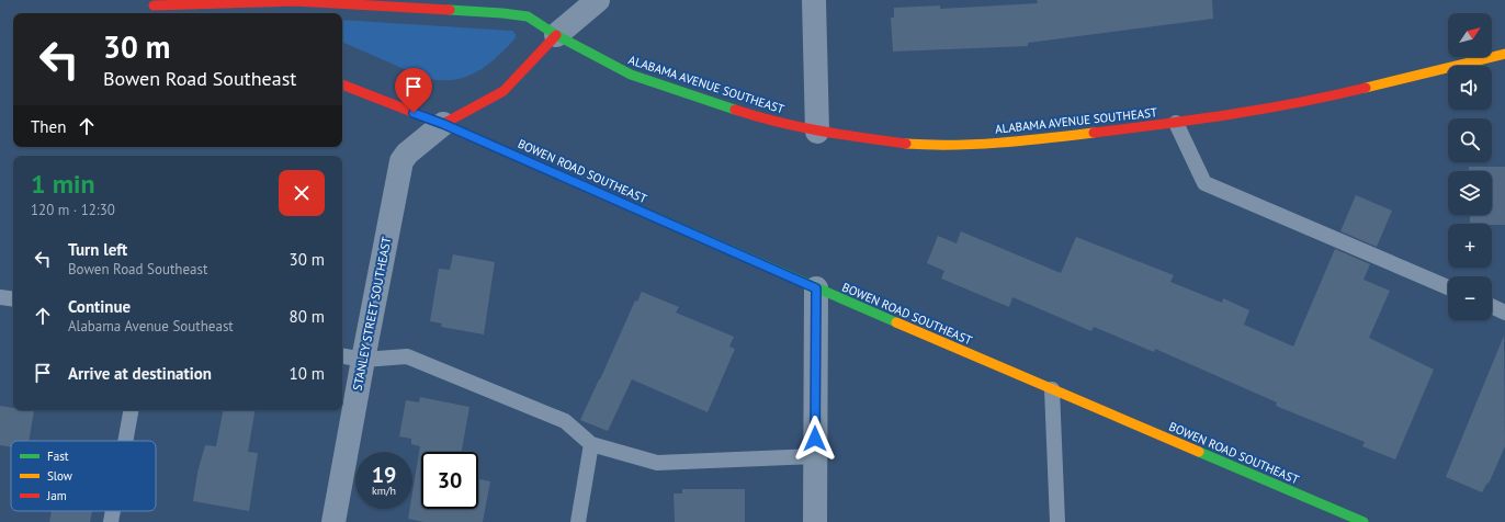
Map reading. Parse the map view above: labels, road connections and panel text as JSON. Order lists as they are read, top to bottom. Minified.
{"streets":{"street":["ALABAMA AVENUE SOUTHEAST","BOWEN ROAD SOUTHEAST","STANLEY STREET SOUTHEAST"]},"crossings":[["BOWEN ROAD SOUTHEAST","STANLEY STREET SOUTHEAST"]],"legend":["Fast","Slow","Jam"],"north":"top right","page":{"map_buttons":["+","−"],"turn":["30 m","Bowen Road Southeast"],"then":"Then","heading":["1 min","120 m · 12:30"],"list":[{"name":"Turn left","note":"Bowen Road Southeast","value":"30 m"},{"name":"Continue","note":"Alabama Avenue Southeast","value":"80 m"},{"name":"Arrive at destination","value":"10 m"}],"speed":"19 km/h","limit":"30"}}
